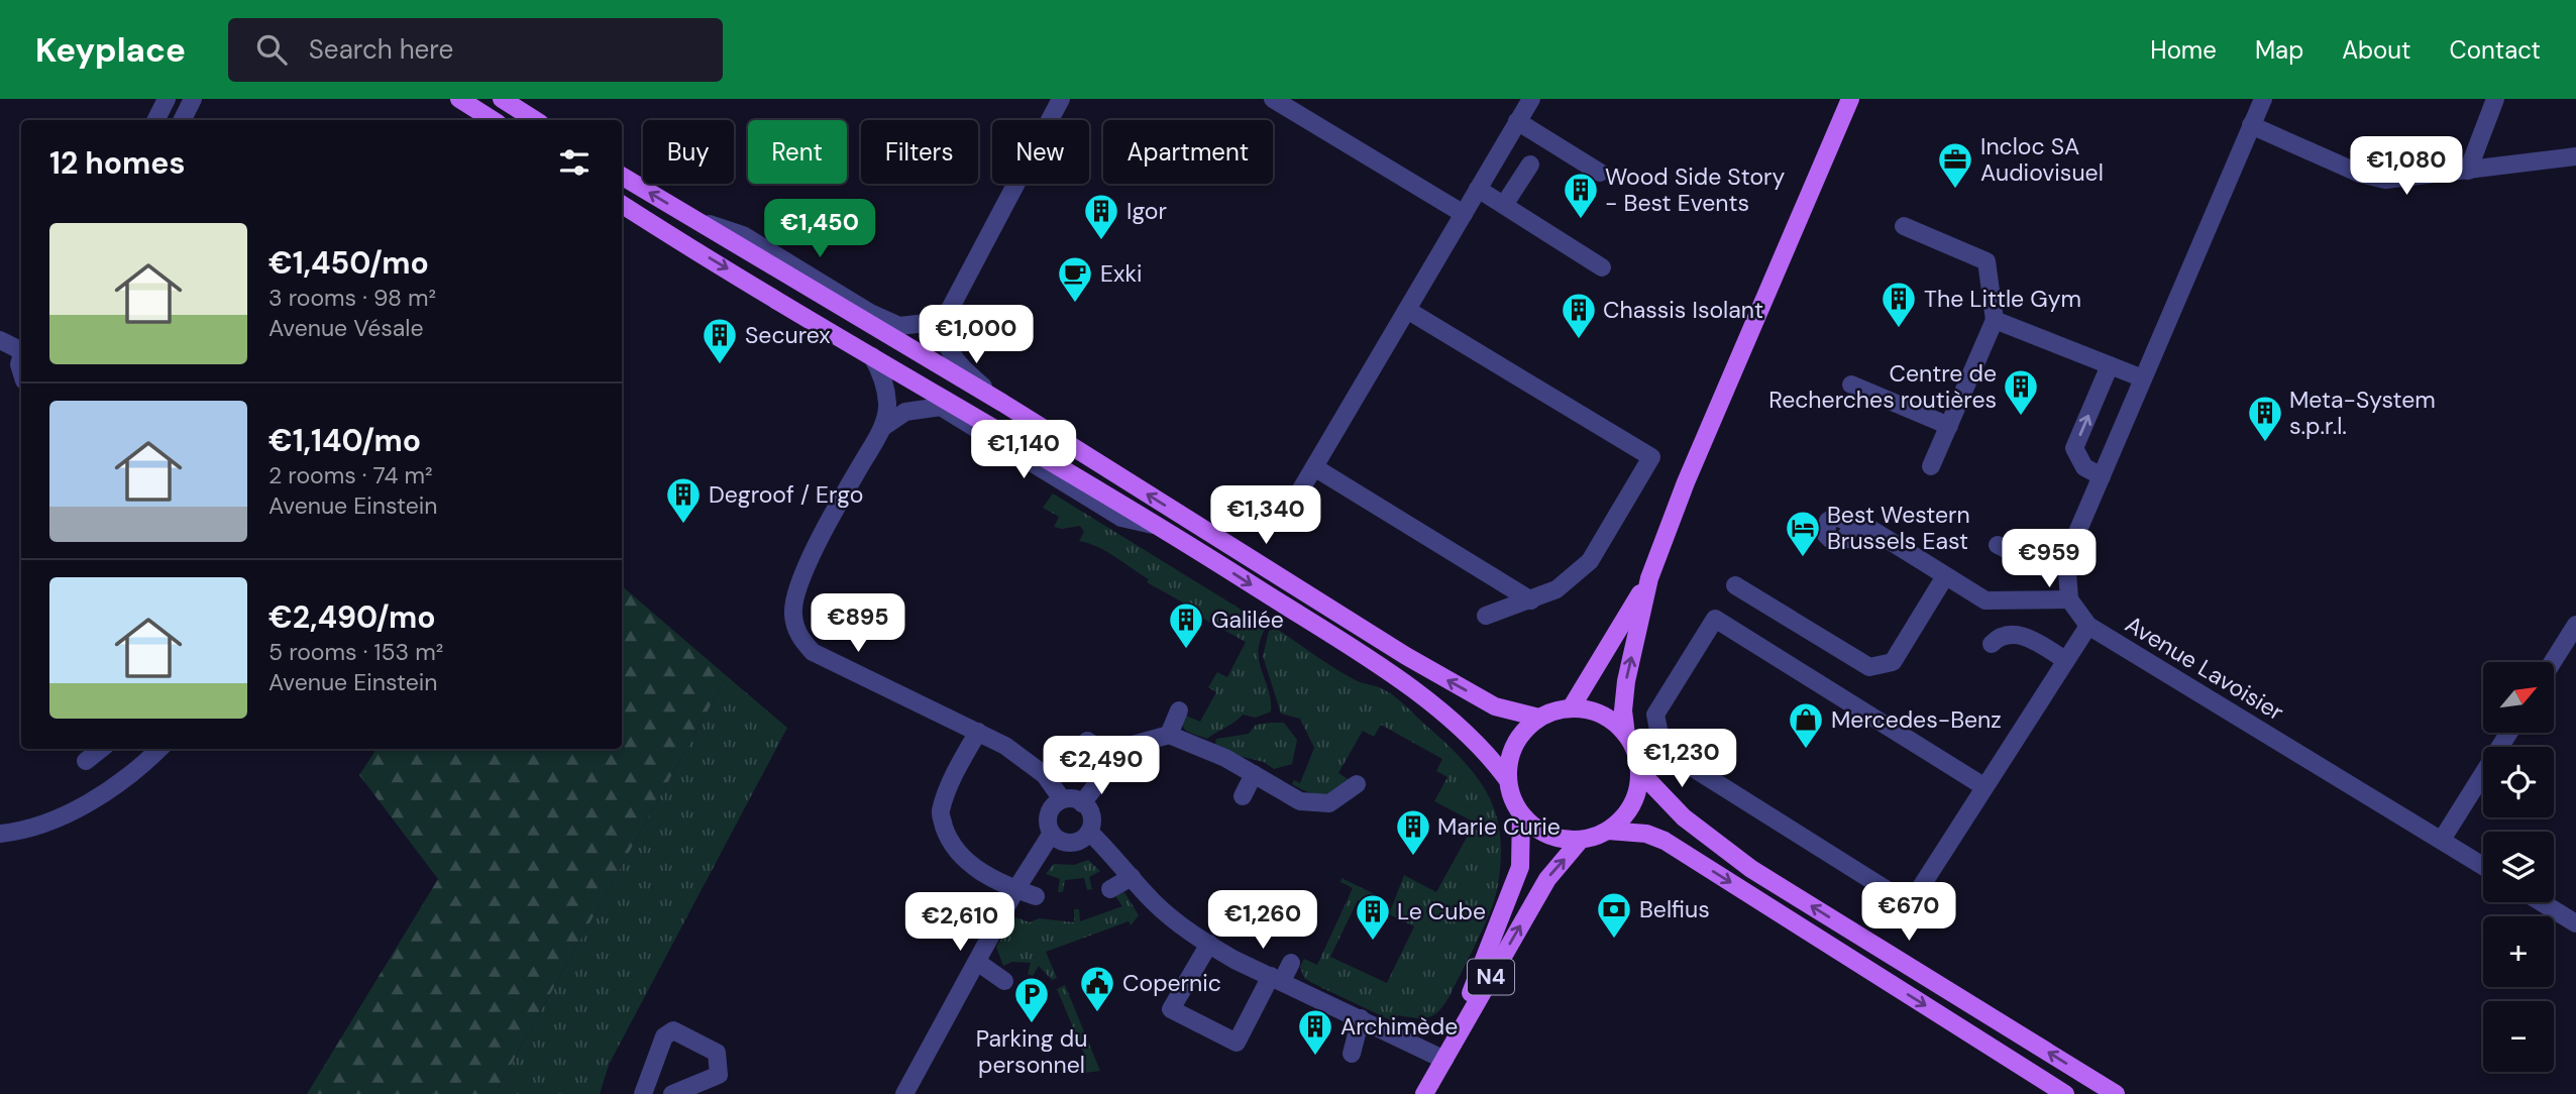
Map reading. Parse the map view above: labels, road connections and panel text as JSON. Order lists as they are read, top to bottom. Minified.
{"streets":{"main road":["N4"],"street":["Avenue Lavoisier"]},"places":{"office":["Incloc SA Audiovisuel"],"building":["Wood Side Story - Best Events","Igor","The Little Gym","Chassis Isolant","Securex","Centre de Recherches routières","Meta-System s.p.r.l.","Degroof / Ergo","Galilée","Marie Curie","Le Cube","Archimède"],"cafe":["Exki"],"hotel":["Best Western Brussels East"],"shop":["Mercedes-Benz"],"bank":["Belfius"],"public building":["Copernic"],"parking":["Parking du personnel"]},"north":"top right","page":{"header":"Keyplace","search":"Search here","nav":["Home","Map","About","Contact"],"chip":["Buy","Rent","Filters","New","Apartment"],"heading":"12 homes","price":["€1,080","€1,450","€1,000","€1,140","€1,340","€959","€895","€1,230","€2,490","€670","€1,260","€2,610"],"list":[{"name":"€1,450/mo","note":"3 rooms · 98 m² · Avenue Vésale"},{"name":"€1,140/mo","note":"2 rooms · 74 m² · Avenue Einstein"},{"name":"€2,490/mo","note":"5 rooms · 153 m² · Avenue Einstein"}],"map_buttons":["+","−"]}}
